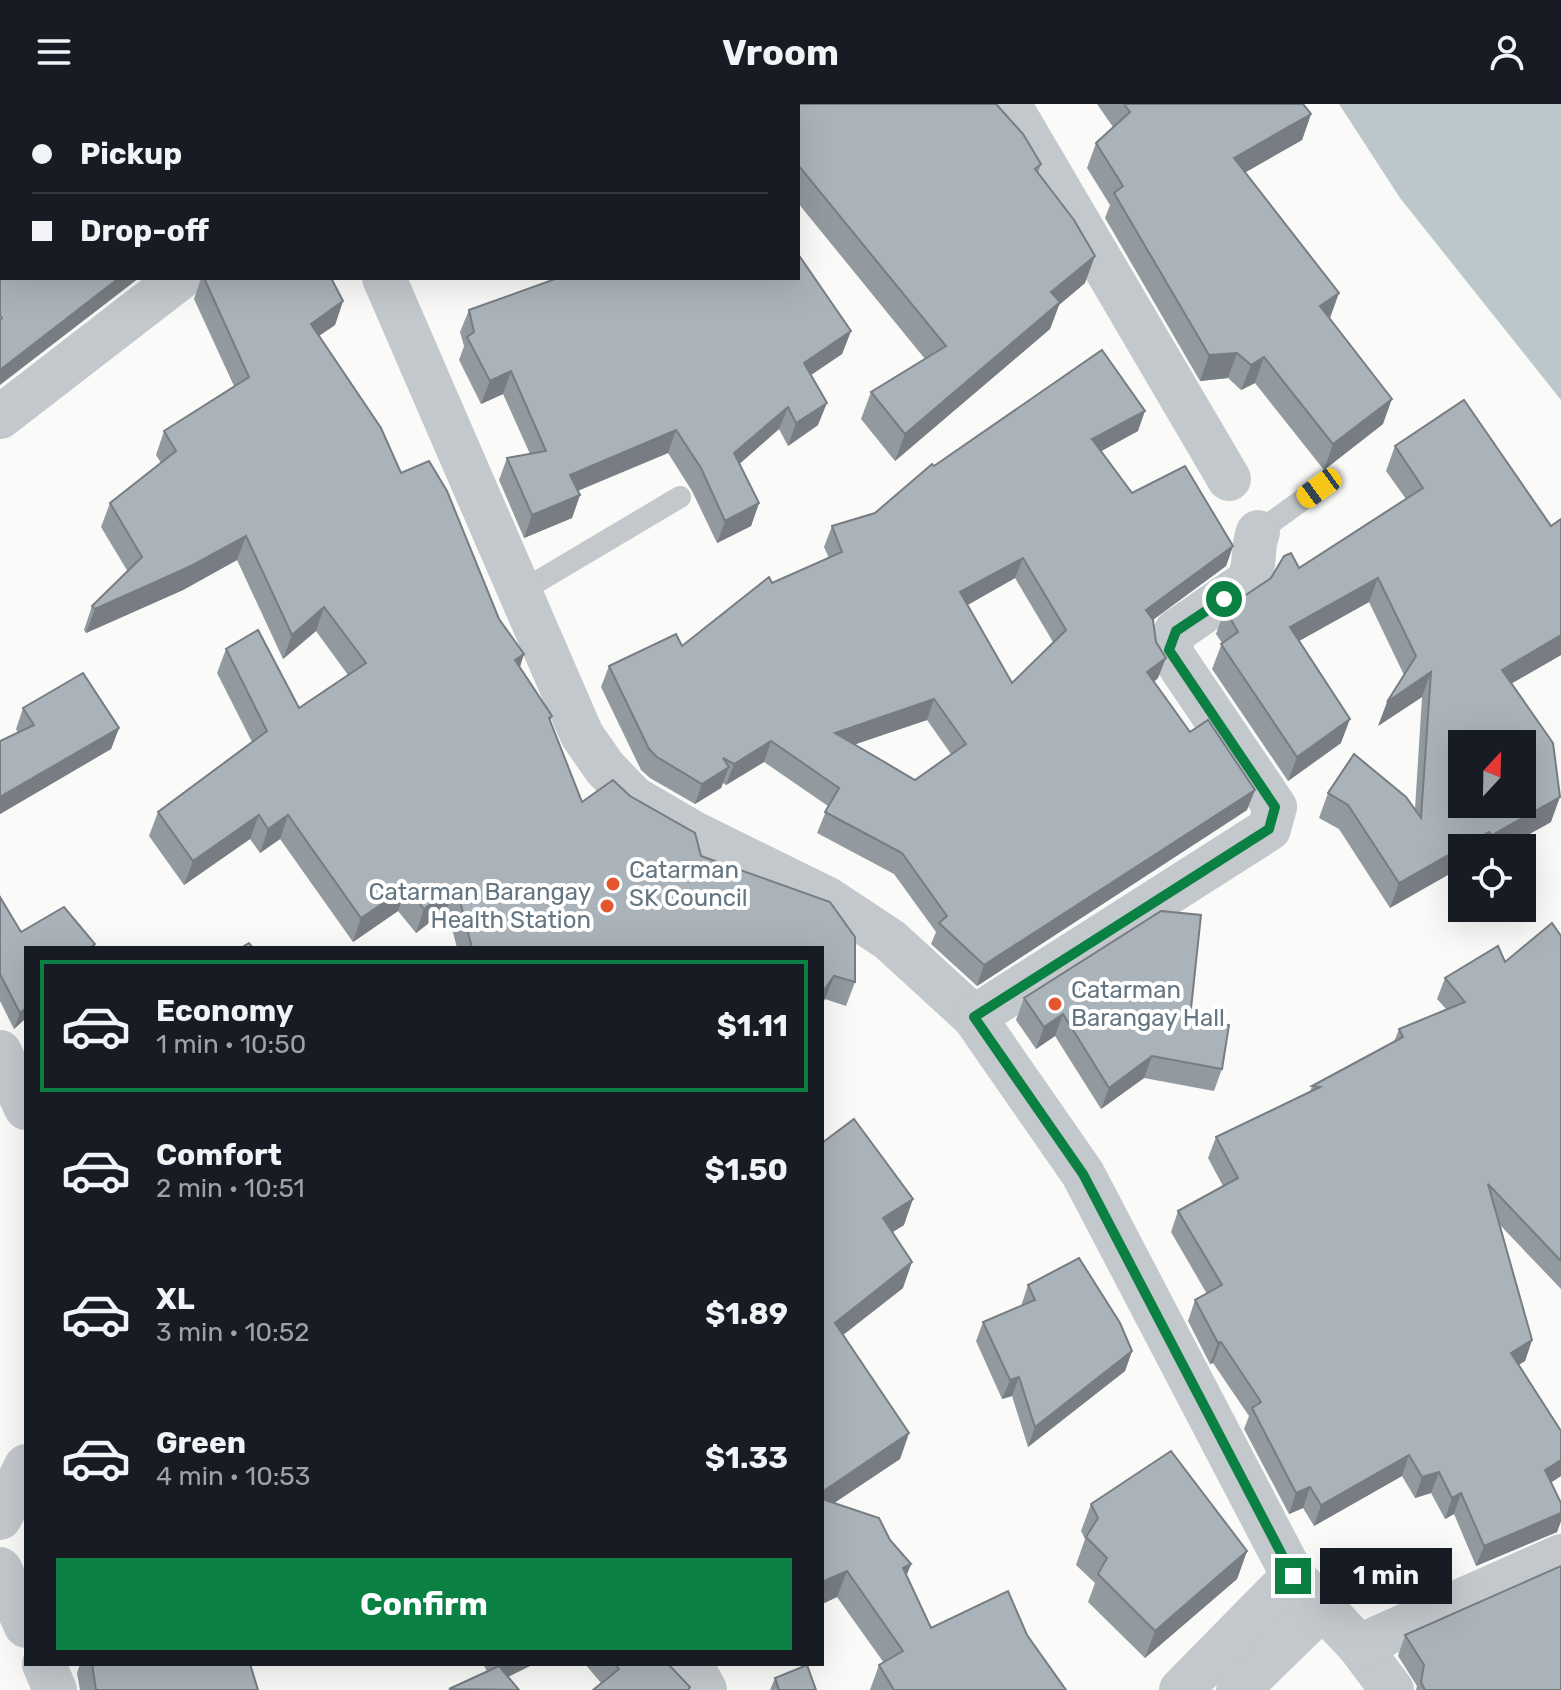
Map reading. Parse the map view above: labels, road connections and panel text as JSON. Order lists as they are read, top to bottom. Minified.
{"places":["Catarman SK Council","Catarman Barangay Health Station","Catarman Barangay Hall"],"north":"top","page":{"header":"Vroom","banner":["Pickup","Drop-off"],"list":[{"name":"Economy","note":"1 min · 10:50","value":"$1.11"},{"name":"Comfort","note":"2 min · 10:51","value":"$1.50"},{"name":"XL","note":"3 min · 10:52","value":"$1.89"},{"name":"Green","note":"4 min · 10:53","value":"$1.33"}],"buttons":"Confirm","bubble":"1 min"}}
